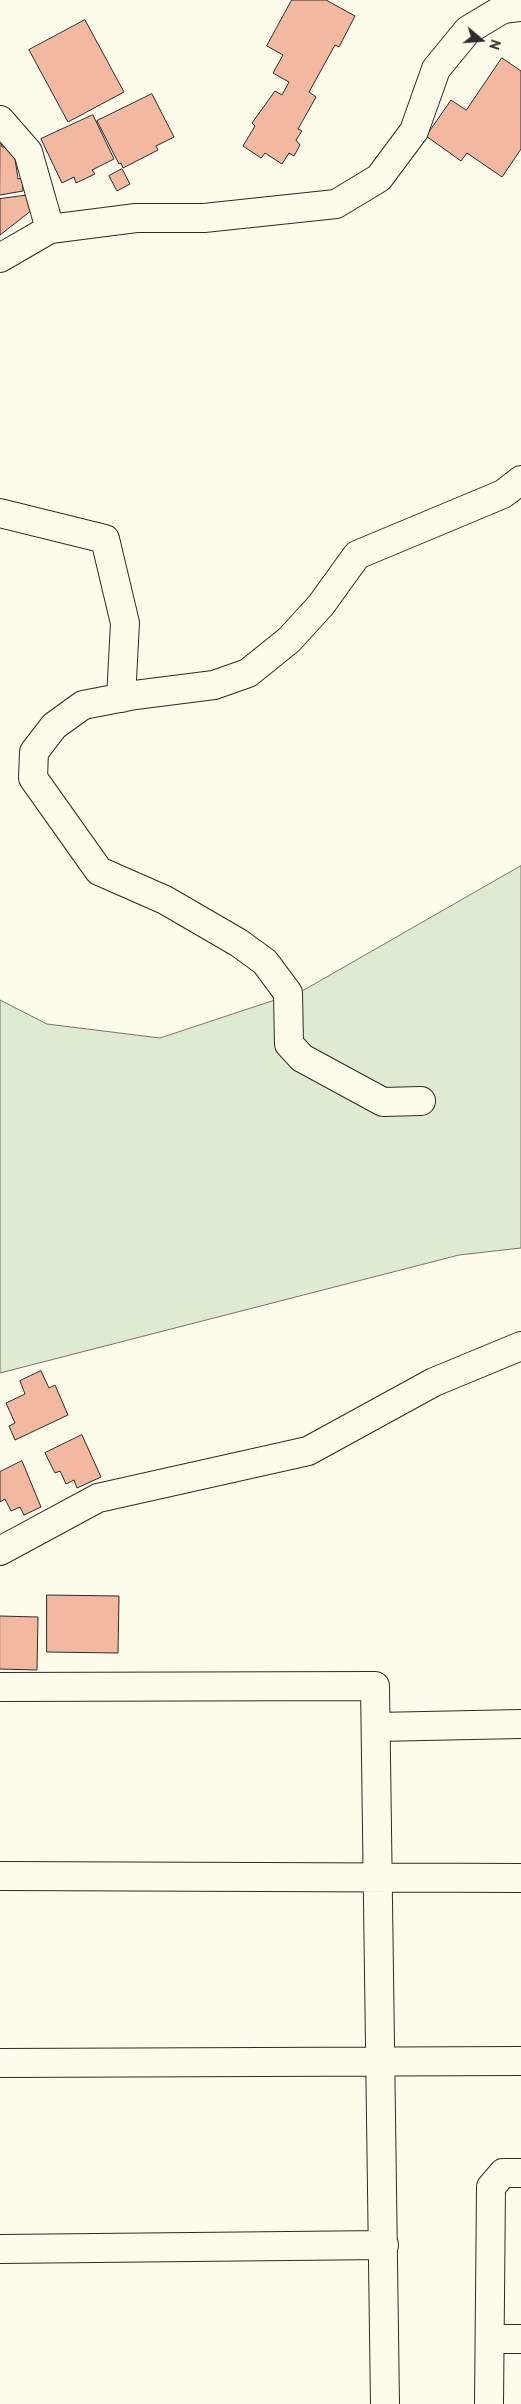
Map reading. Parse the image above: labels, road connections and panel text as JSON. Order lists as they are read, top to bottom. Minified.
{"north":"right"}
